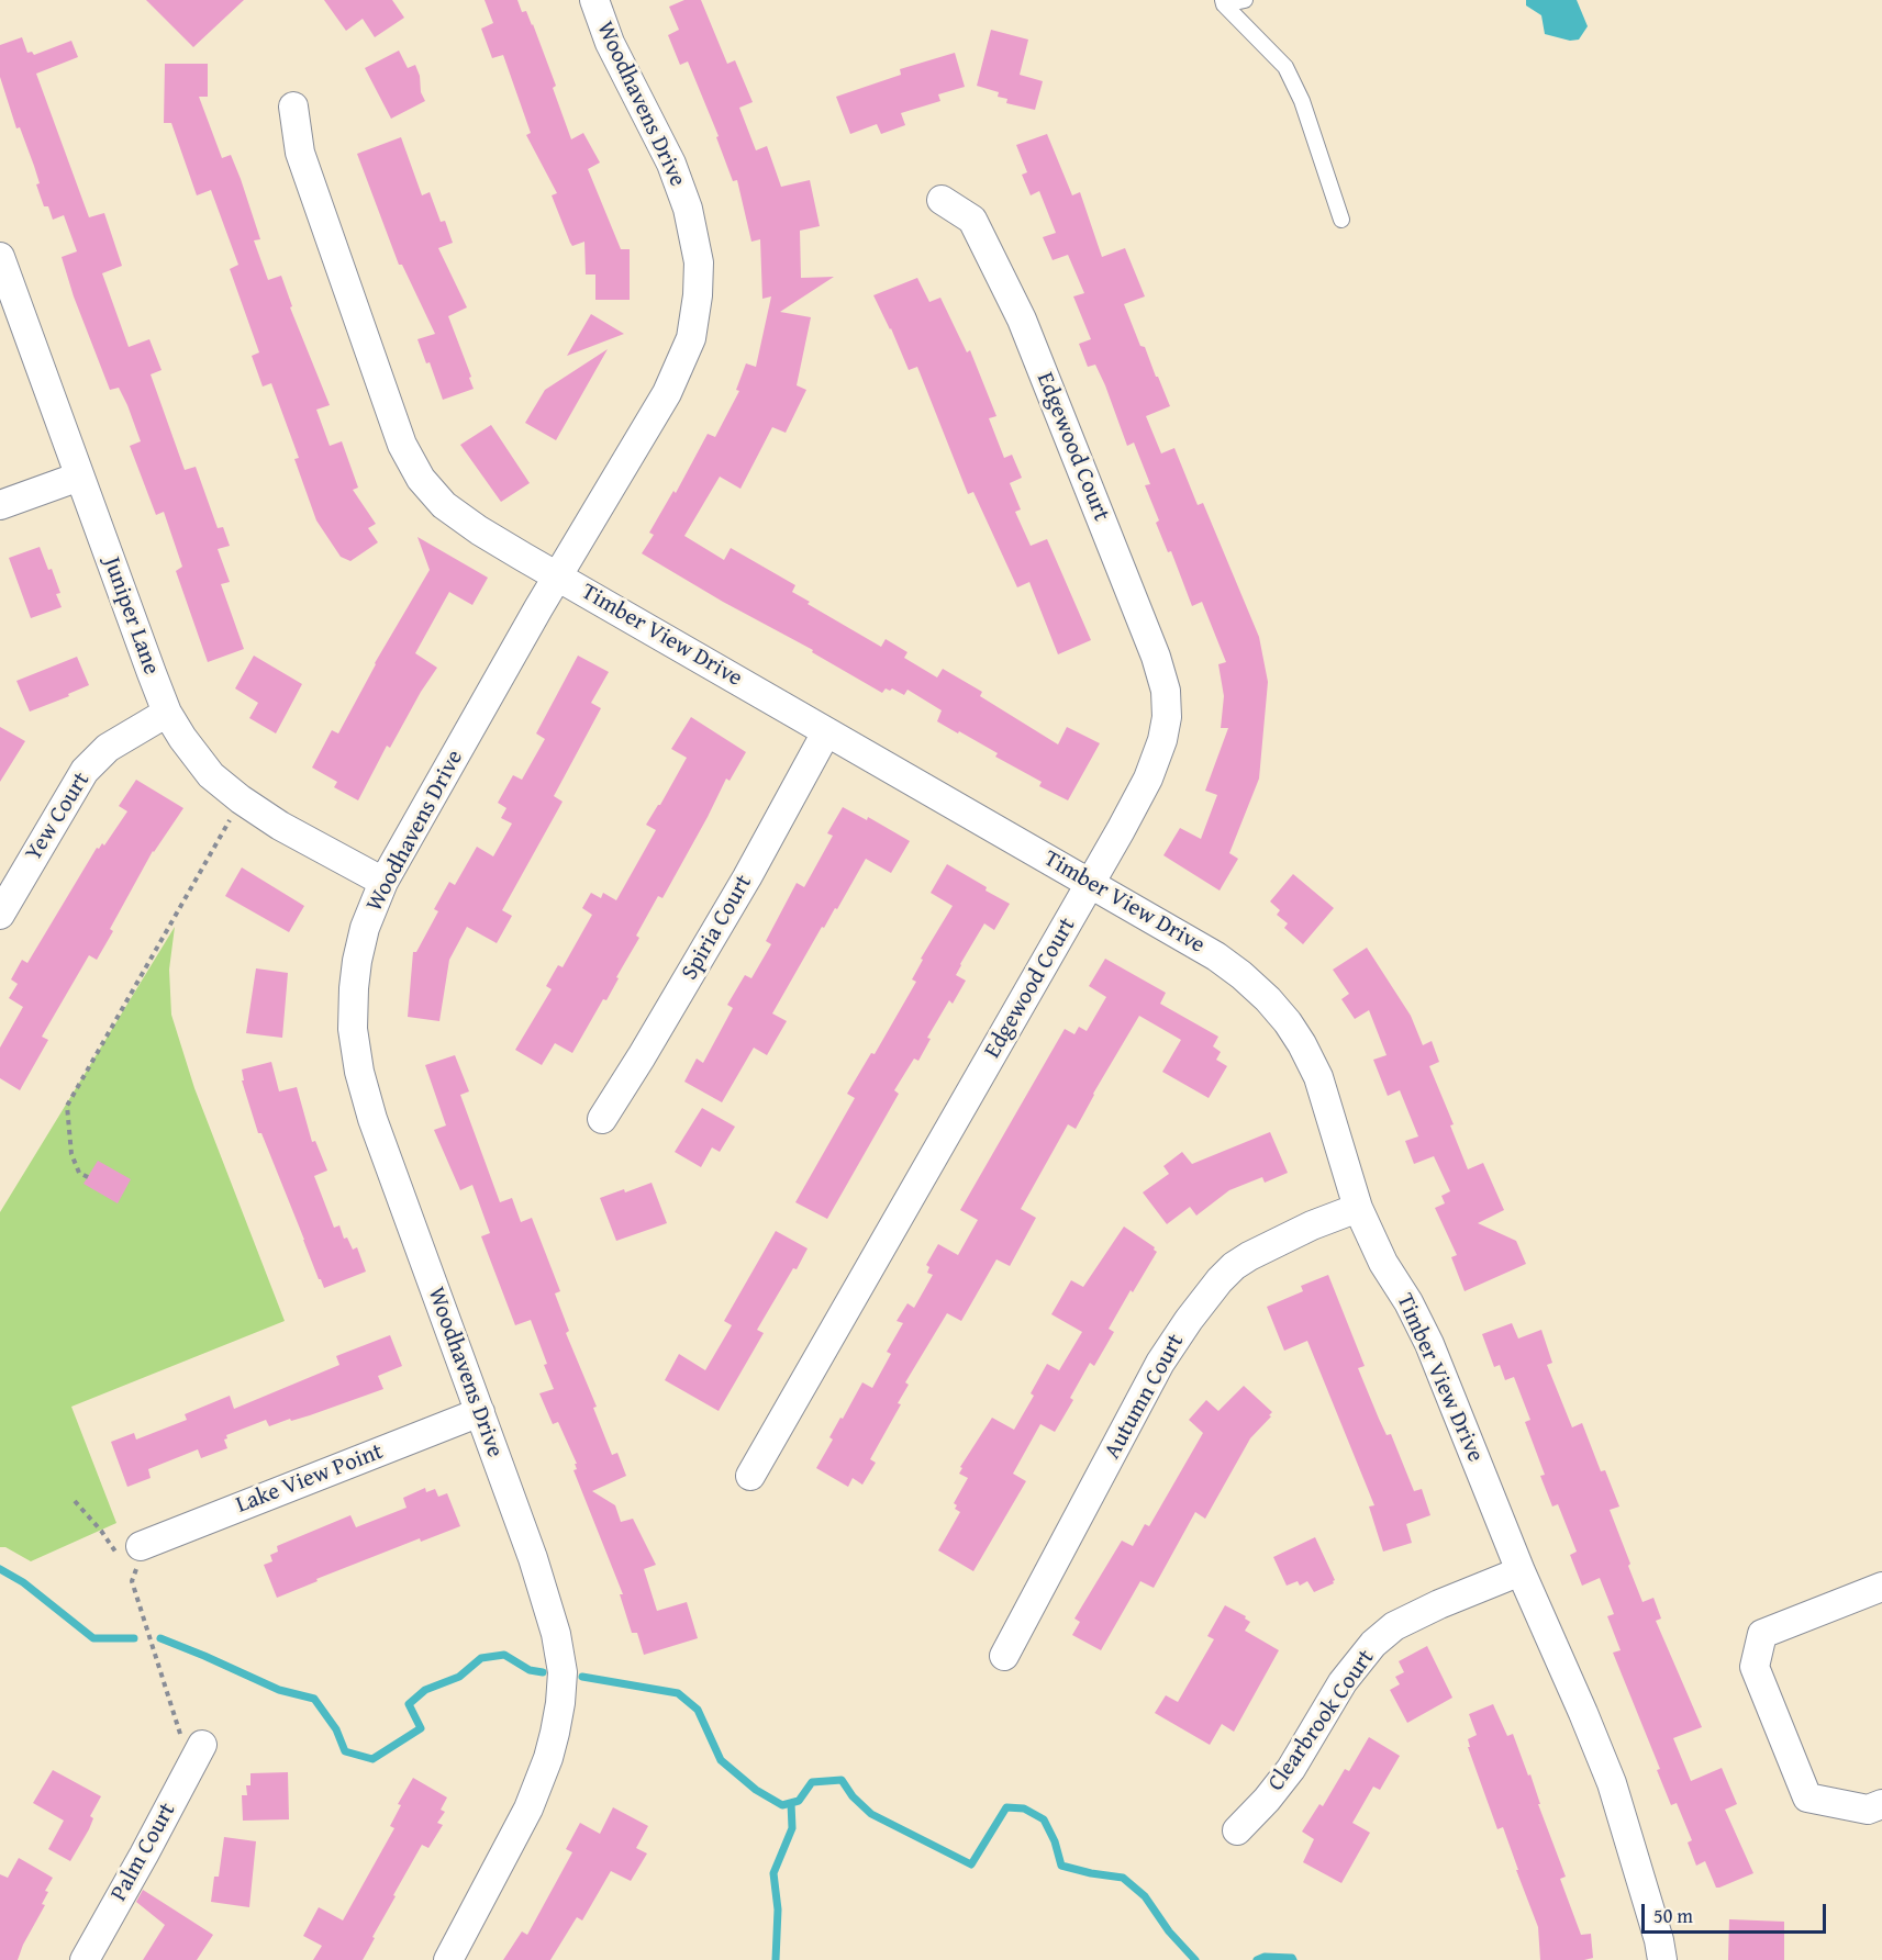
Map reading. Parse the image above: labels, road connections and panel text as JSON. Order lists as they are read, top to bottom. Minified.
{"streets":{"street":["Woodhavens Drive","Edgewood Court","Juniper Lane","Timber View Drive","Yew Court","Spiria Court","Autumn Court","Lake View Point","Clearbrook Court","Palm Court"]},"crossings":[["Woodhavens Drive","Juniper Lane"],["Woodhavens Drive","Timber View Drive"],["Woodhavens Drive","Lake View Point"],["Edgewood Court","Timber View Drive"],["Juniper Lane","Yew Court"],["Timber View Drive","Spiria Court"],["Timber View Drive","Autumn Court"],["Timber View Drive","Clearbrook Court"]],"scale_bar":"50 m"}
